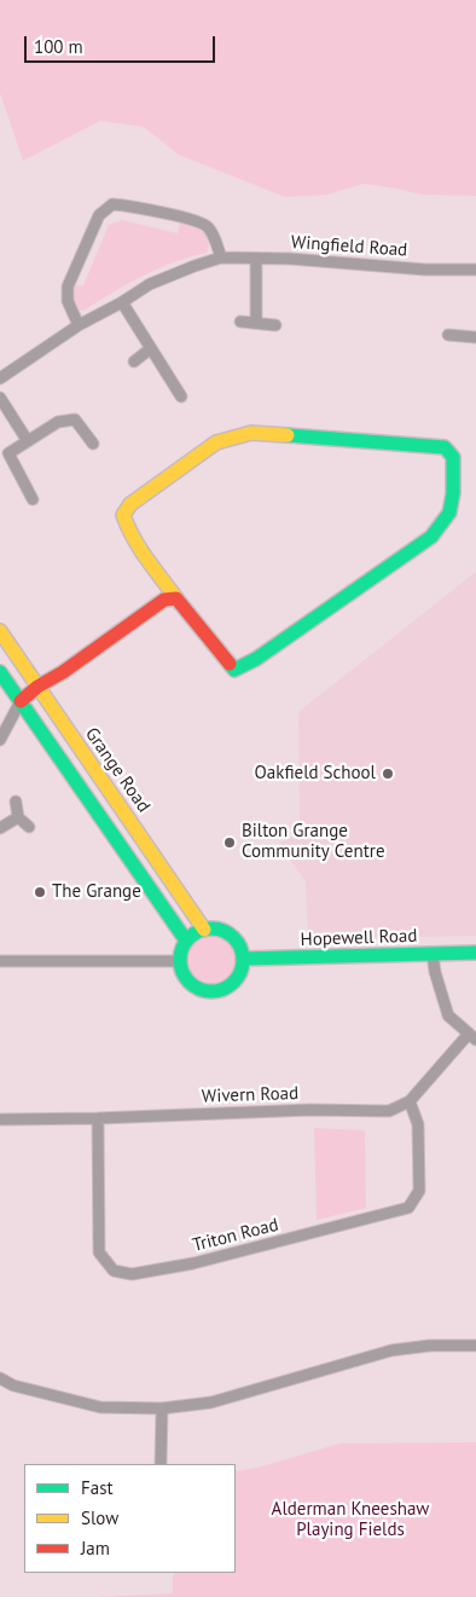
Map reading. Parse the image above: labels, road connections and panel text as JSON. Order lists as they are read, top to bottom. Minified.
{"streets":{"street":["Wingfield Road","Grange Road","Hopewell Road","Wivern Road","Triton Road"]},"crossings":[["Grange Road","Hopewell Road"],["Wivern Road","Triton Road"]],"parks":["Alderman Kneeshaw Playing Fields"],"places":["Oakfield School","Bilton Grange Community Centre","The Grange"],"legend":["Fast","Slow","Jam"],"scale_bar":"100 m"}
